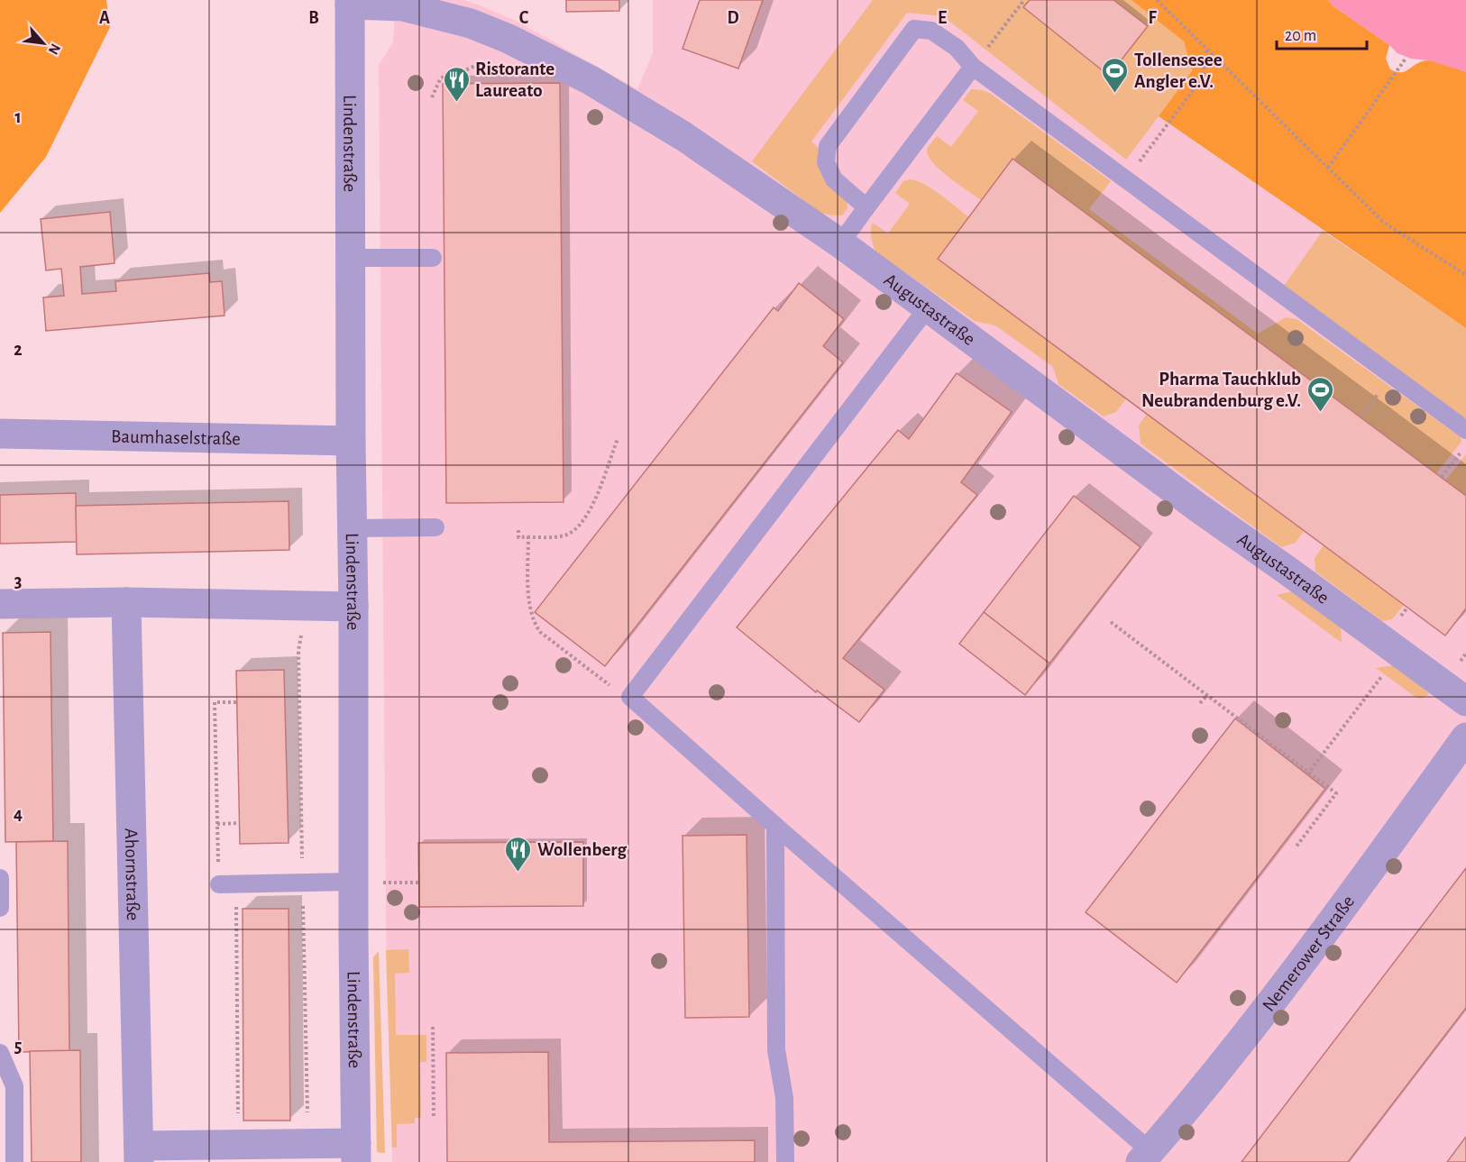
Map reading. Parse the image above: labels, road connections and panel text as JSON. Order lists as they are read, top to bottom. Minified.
{"streets":{"street":["Lindenstraße","Augustastraße","Baumhaselstraße","Ahornstraße","Nemerower Straße"]},"crossings":[["Lindenstraße","Augustastraße"],["Lindenstraße","Baumhaselstraße"],["Lindenstraße","Ahornstraße"]],"places":{"sports":["Tollensesee Angler e.V.","Pharma Tauchklub Neubrandenburg e.V."],"restaurant":["Ristorante Laureato","Wollenberg"]},"scale_bar":"20 m","north":"bottom right","grid":{"columns":["A","B","C","D","E","F"],"rows":["1","2","3","4","5"]}}
